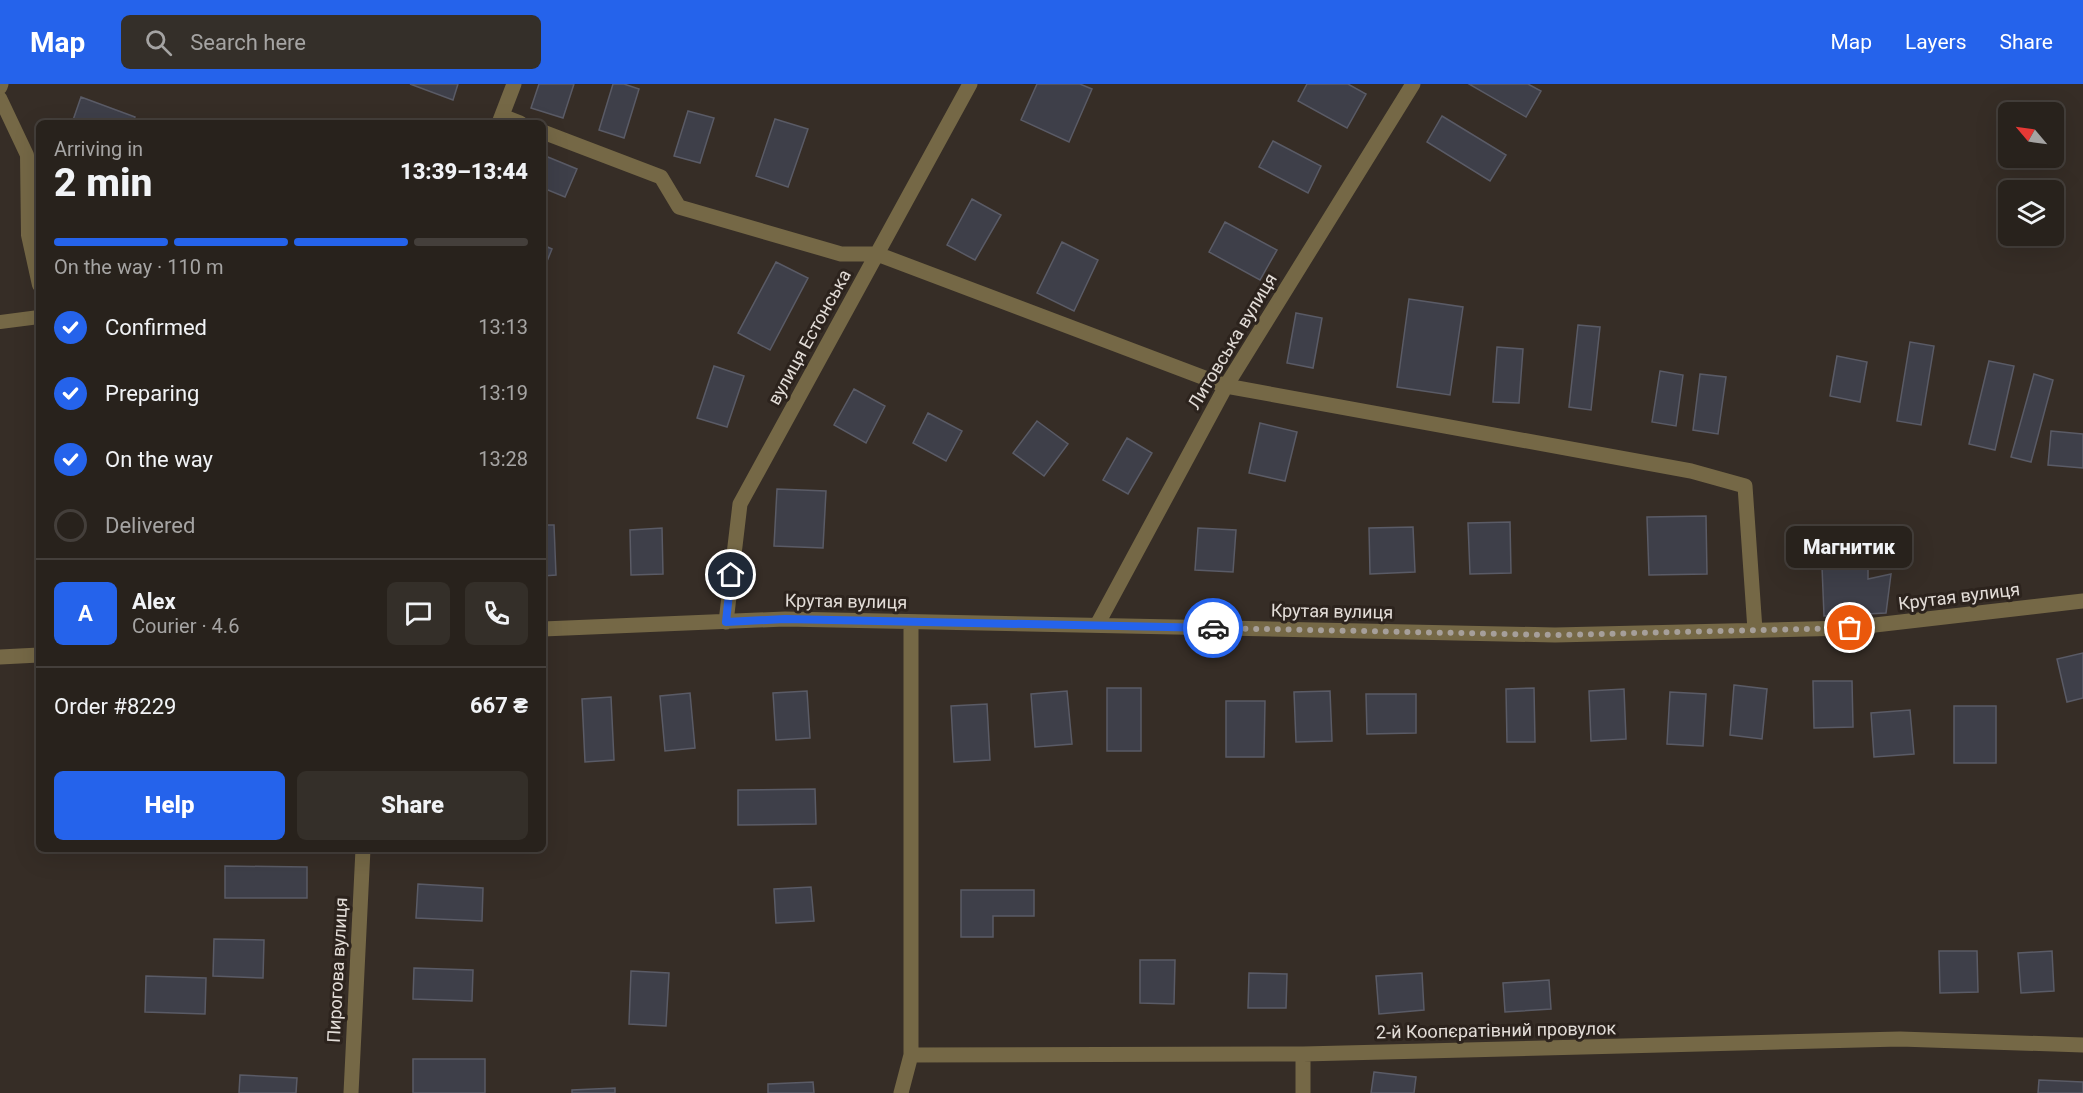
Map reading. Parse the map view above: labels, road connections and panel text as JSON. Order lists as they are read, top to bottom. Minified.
{"streets":{"street":["вулиця Естонська","Литовська вулиця","Крутая вулиця","Пирогова вулиця","2-й Коопєратівний провулок"]},"crossings":[["вулиця Естонська","Крутая вулиця"],["Литовська вулиця","Крутая вулиця"]],"places":["Магнитик"],"north":"top left","page":{"header":"Map","search":"Search here","nav":["Map","Layers","Share"],"heading":["2 min","Arriving in","13:39–13:44"],"panel":["Alex","Courier · 4.6","Order #8229","667 ₴"],"bar":"On the way · 110 m","list":[["Confirmed","13:13"],["Preparing","13:19"],["On the way","13:28"],"Delivered"],"bubble":"Магнитик","round":"A","buttons":["Help","Share"]}}
